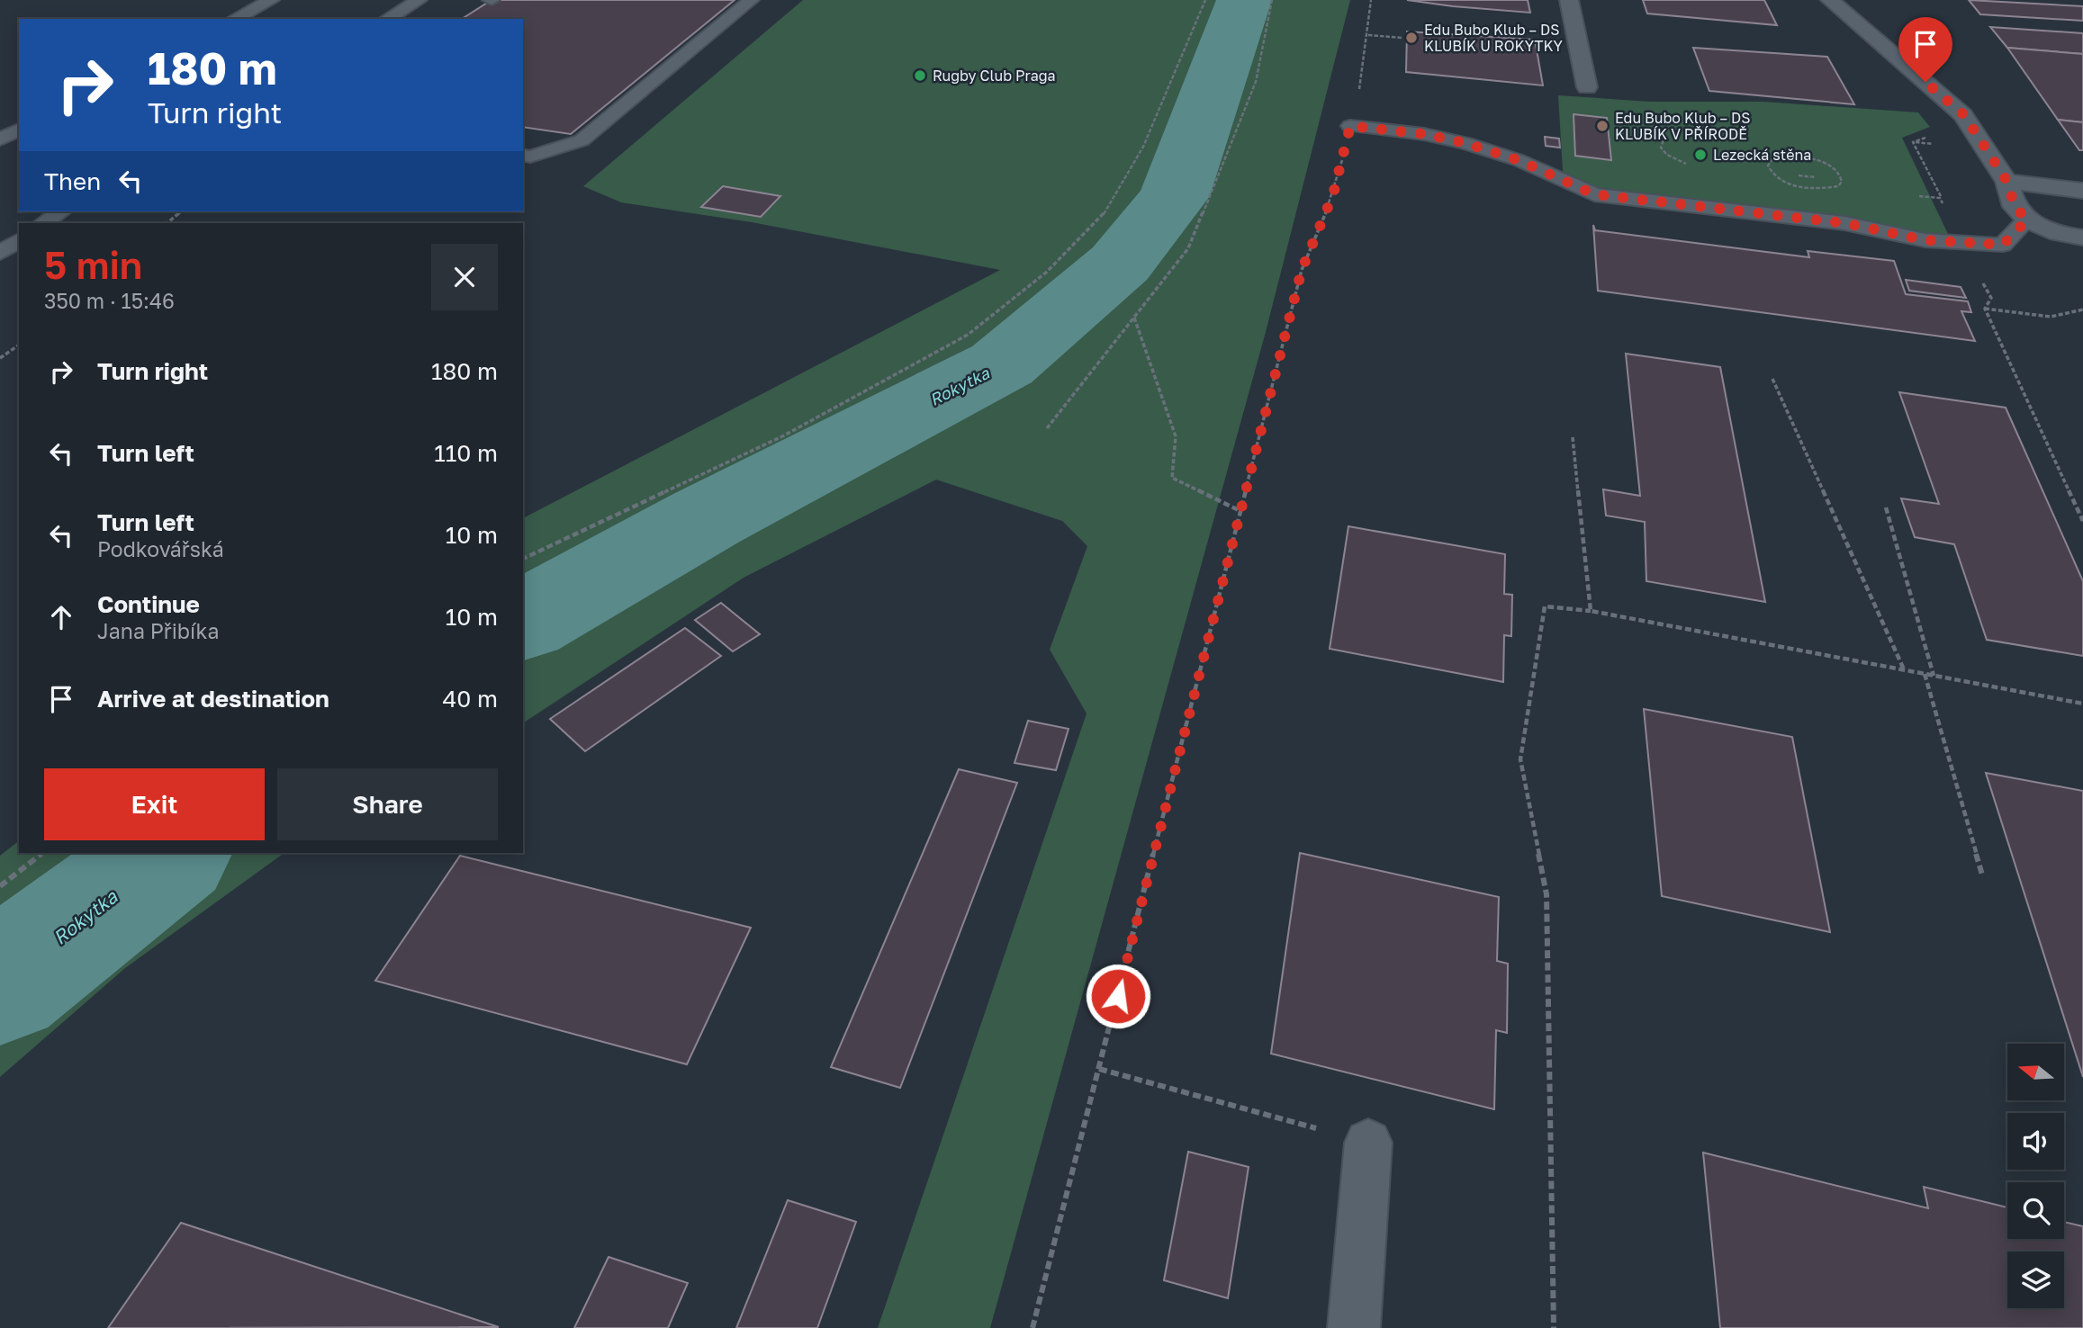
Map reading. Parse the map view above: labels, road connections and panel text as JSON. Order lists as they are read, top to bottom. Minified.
{"water":["Rokytka"],"places":["Edu Bubo Klub – DS KLUBÍK U ROKYTKY","Rugby Club Praga","Edu Bubo Klub – DS KLUBÍK V PŘÍRODĚ","Lezecká stěna"],"north":"left","page":{"turn":["180 m","Turn right"],"then":"Then","heading":["5 min","350 m · 15:46"],"list":[{"name":"Turn right","value":"180 m"},{"name":"Turn left","value":"110 m"},{"name":"Turn left","note":"Podkovářská","value":"10 m"},{"name":"Continue","note":"Jana Přibíka","value":"10 m"},{"name":"Arrive at destination","value":"40 m"}],"buttons":["Exit","Share"]}}
